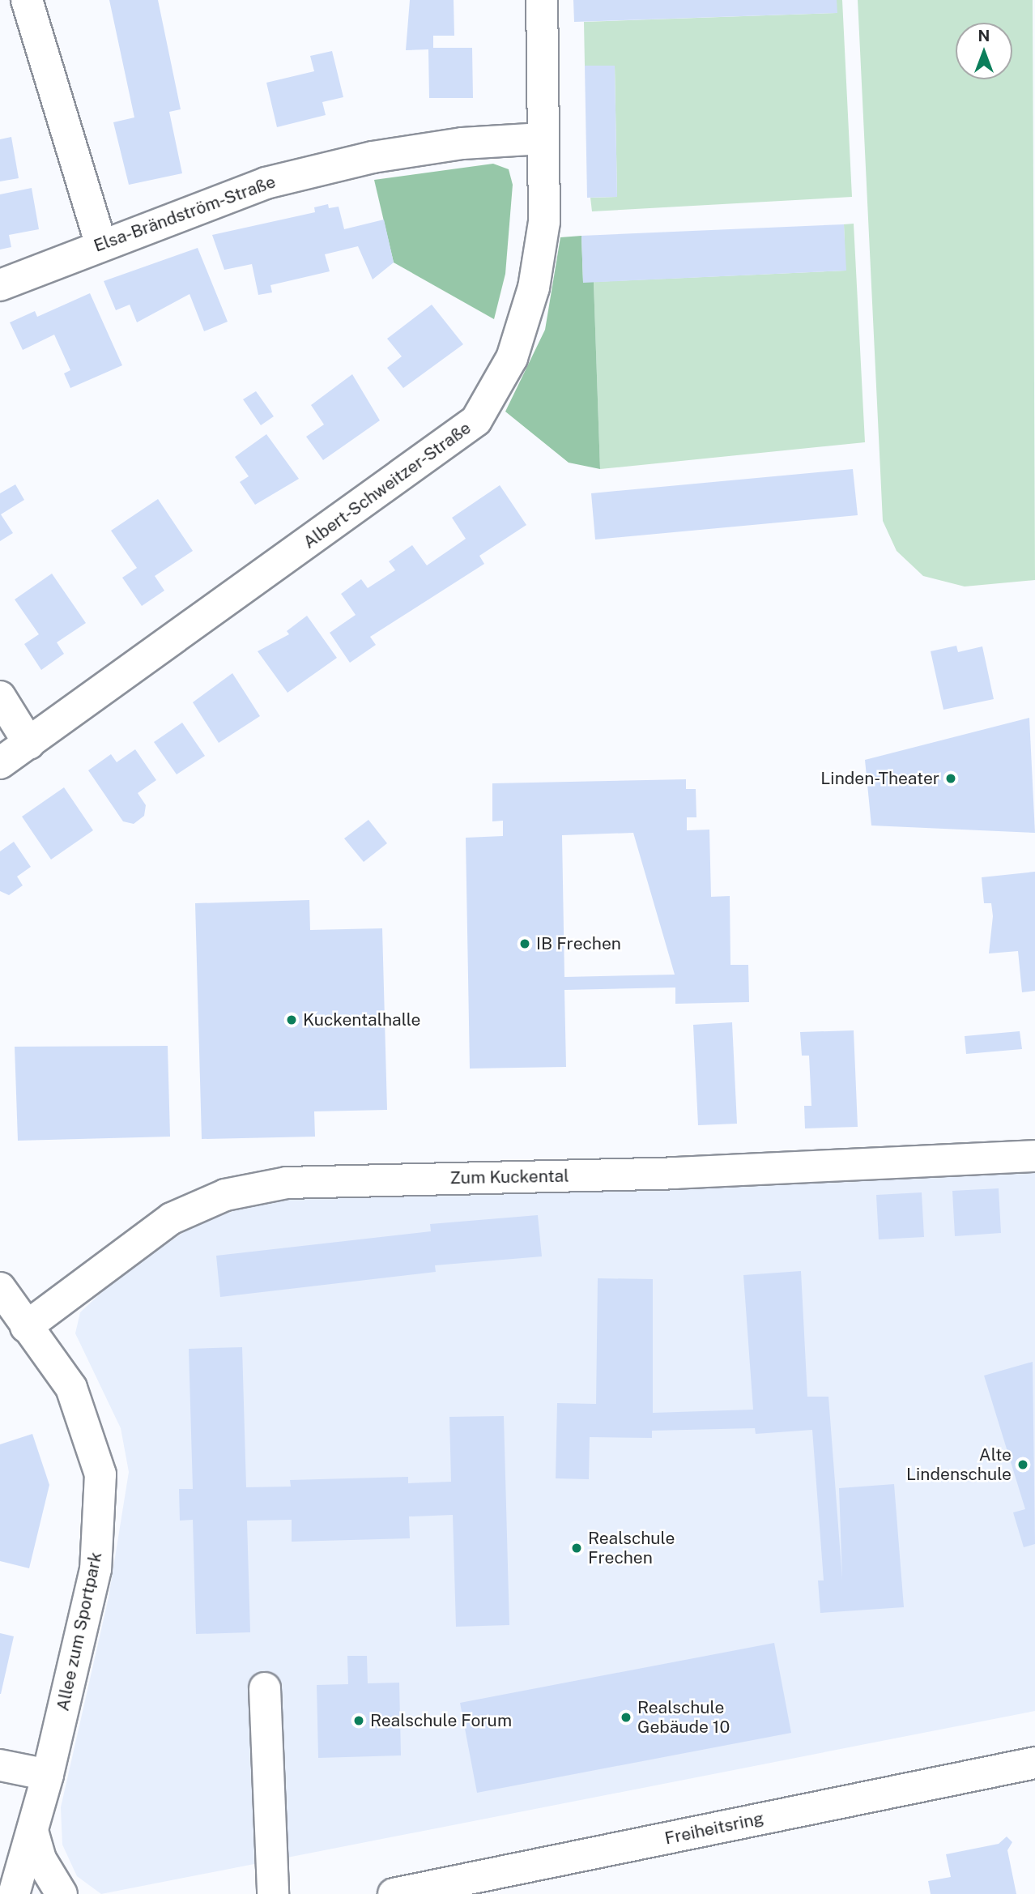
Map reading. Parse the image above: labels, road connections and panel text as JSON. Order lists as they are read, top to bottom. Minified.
{"streets":{"street":["Elsa-Brändström-Straße","Albert-Schweitzer-Straße","Zum Kuckental","Allee zum Sportpark","Freiheitsring"]},"crossings":[["Elsa-Brändström-Straße","Albert-Schweitzer-Straße"],["Zum Kuckental","Allee zum Sportpark"]],"places":["Linden-Theater","IB Frechen","Kuckentalhalle","Alte Lindenschule","Realschule Frechen","Realschule Gebäude 10","Realschule Forum"],"north":"top"}
